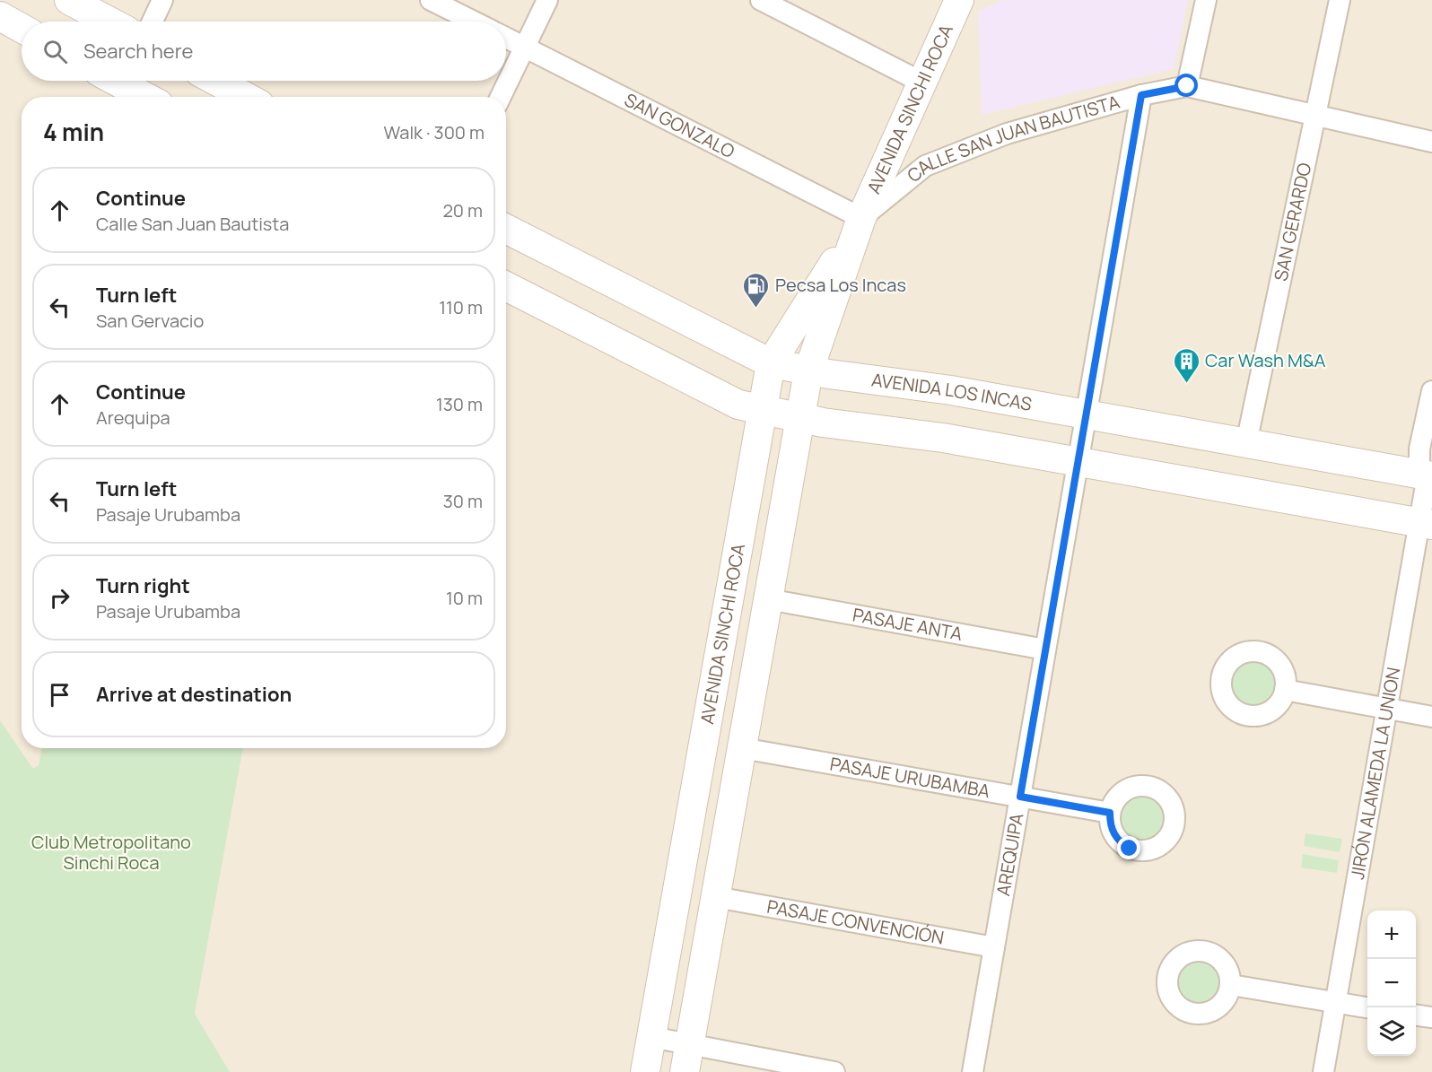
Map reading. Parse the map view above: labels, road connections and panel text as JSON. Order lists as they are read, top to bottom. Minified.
{"streets":{"main road":["AVENIDA SINCHI ROCA","AVENIDA LOS INCAS"],"street":["SAN GONZALO","CALLE SAN JUAN BAUTISTA","SAN GERARDO","PASAJE ANTA","JIRÓN ALAMEDA LA UNION","PASAJE URUBAMBA","AREQUIPA","PASAJE CONVENCIÓN"]},"crossings":[["AVENIDA SINCHI ROCA","SAN GONZALO"],["AVENIDA SINCHI ROCA","CALLE SAN JUAN BAUTISTA"],["AVENIDA SINCHI ROCA","AVENIDA LOS INCAS"],["AVENIDA SINCHI ROCA","PASAJE ANTA"],["AVENIDA SINCHI ROCA","PASAJE URUBAMBA"],["AVENIDA SINCHI ROCA","PASAJE CONVENCIÓN"],["SAN GONZALO","CALLE SAN JUAN BAUTISTA"],["CALLE SAN JUAN BAUTISTA","SAN GERARDO"],["CALLE SAN JUAN BAUTISTA","AREQUIPA"],["SAN GERARDO","AVENIDA LOS INCAS"],["AVENIDA LOS INCAS","JIRÓN ALAMEDA LA UNION"],["AVENIDA LOS INCAS","AREQUIPA"],["PASAJE ANTA","AREQUIPA"],["PASAJE URUBAMBA","AREQUIPA"],["AREQUIPA","PASAJE CONVENCIÓN"]],"parks":["Club Metropolitano Sinchi Roca"],"places":{"fuel station":["Pecsa Los Incas"],"building":["Car Wash M&A"]},"page":{"search":"Search here","heading":["4 min","Walk · 300 m"],"list":[["Continue","Calle San Juan Bautista","20 m"],["Turn left","San Gervacio","110 m"],["Continue","Arequipa","130 m"],["Turn left","Pasaje Urubamba","30 m"],["Turn right","Pasaje Urubamba","10 m"],"Arrive at destination"],"map_buttons":["+","−"]}}
